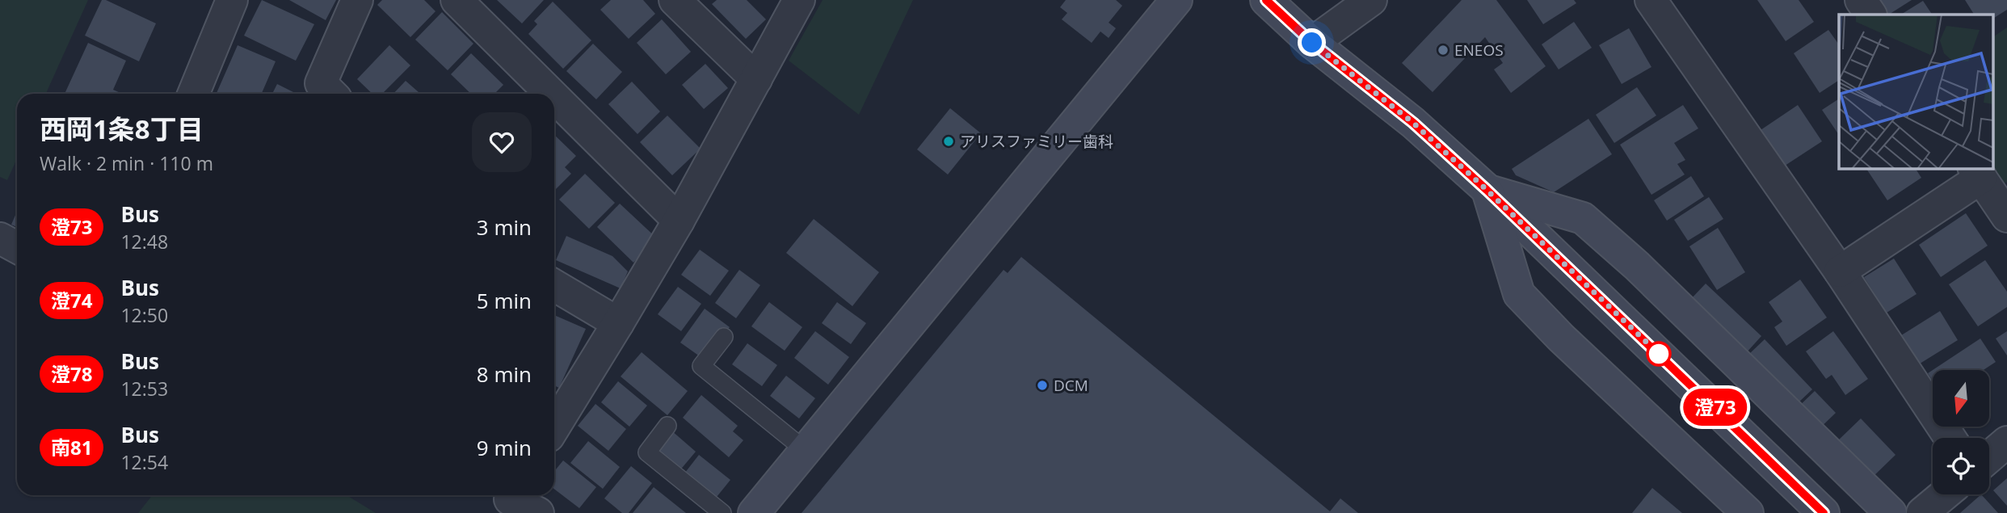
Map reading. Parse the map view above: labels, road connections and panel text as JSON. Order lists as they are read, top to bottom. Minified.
{"places":["ENEOS","アリスファミリー歯科","DCM"],"lines":["bus line 澄73"],"north":"bottom","page":{"on_map":"澄73","heading":["西岡1条8丁目","Walk · 2 min · 110 m"],"list":[{"mark":"澄73","name":"Bus","note":"12:48","value":"3 min"},{"mark":"澄74","name":"Bus","note":"12:50","value":"5 min"},{"mark":"澄78","name":"Bus","note":"12:53","value":"8 min"},{"mark":"南81","name":"Bus","note":"12:54","value":"9 min"}]}}
